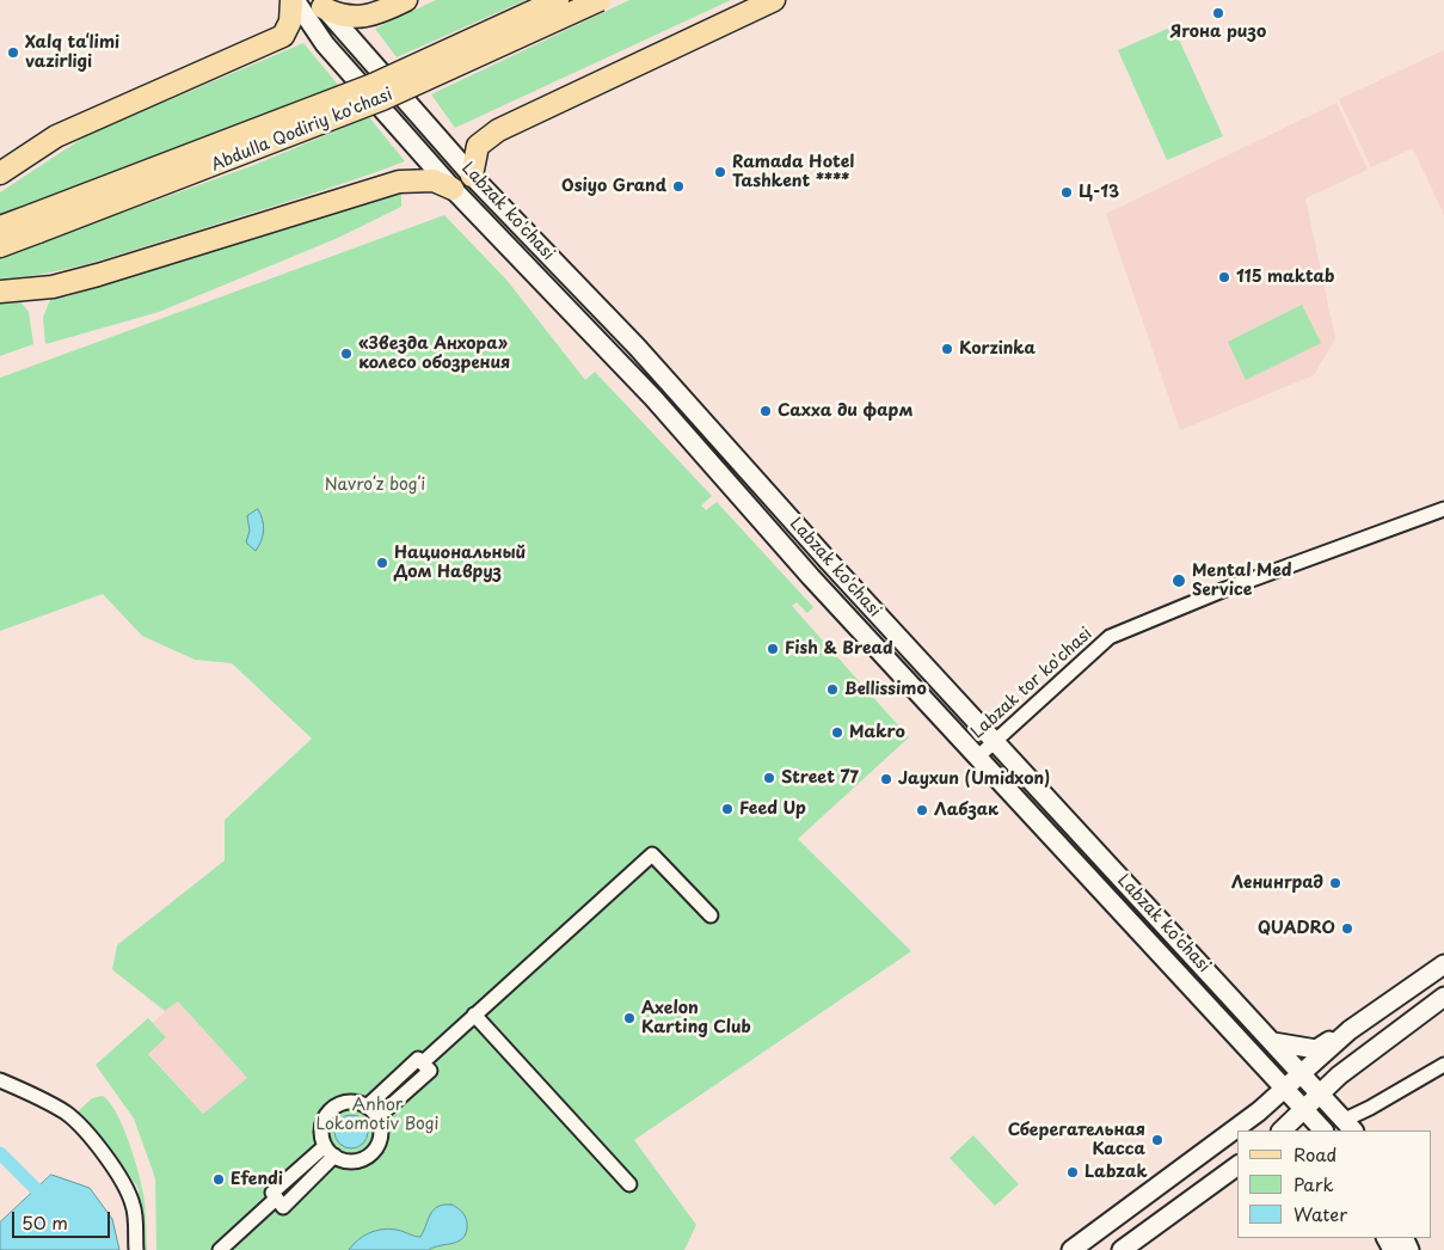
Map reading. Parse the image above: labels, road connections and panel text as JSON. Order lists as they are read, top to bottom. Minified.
{"streets":{"main road":["Abdulla Qodiriy ko'chasi","Labzak ko'chasi"],"street":["Labzak tor ko'chasi"]},"crossings":[["Labzak ko'chasi","Labzak tor ko'chasi"]],"parks":["Navroʻz bogʻi","Anhor Lokomotiv Bogi"],"places":["Ягона ризо","Xalq ta‘limi vazirligi","Ramada Hotel Tashkent ****","Osiyo Grand","Ц-13","115 maktab","Korzinka","«Звезда Анхора» колесо обозрения","Сахха ди фарм","Национальный Дом Навруз","Mental Med Service","Fish & Bread","Bellissimo","Makro","Street 77","Jayxun (Umidxon)","Feed Up","Лабзак","Ленинград","QUADRO","Axelon Karting Club","Сберегательная Касса","Labzak","Efendi"],"legend":["Road","Park","Water"],"scale_bar":"50 m"}
